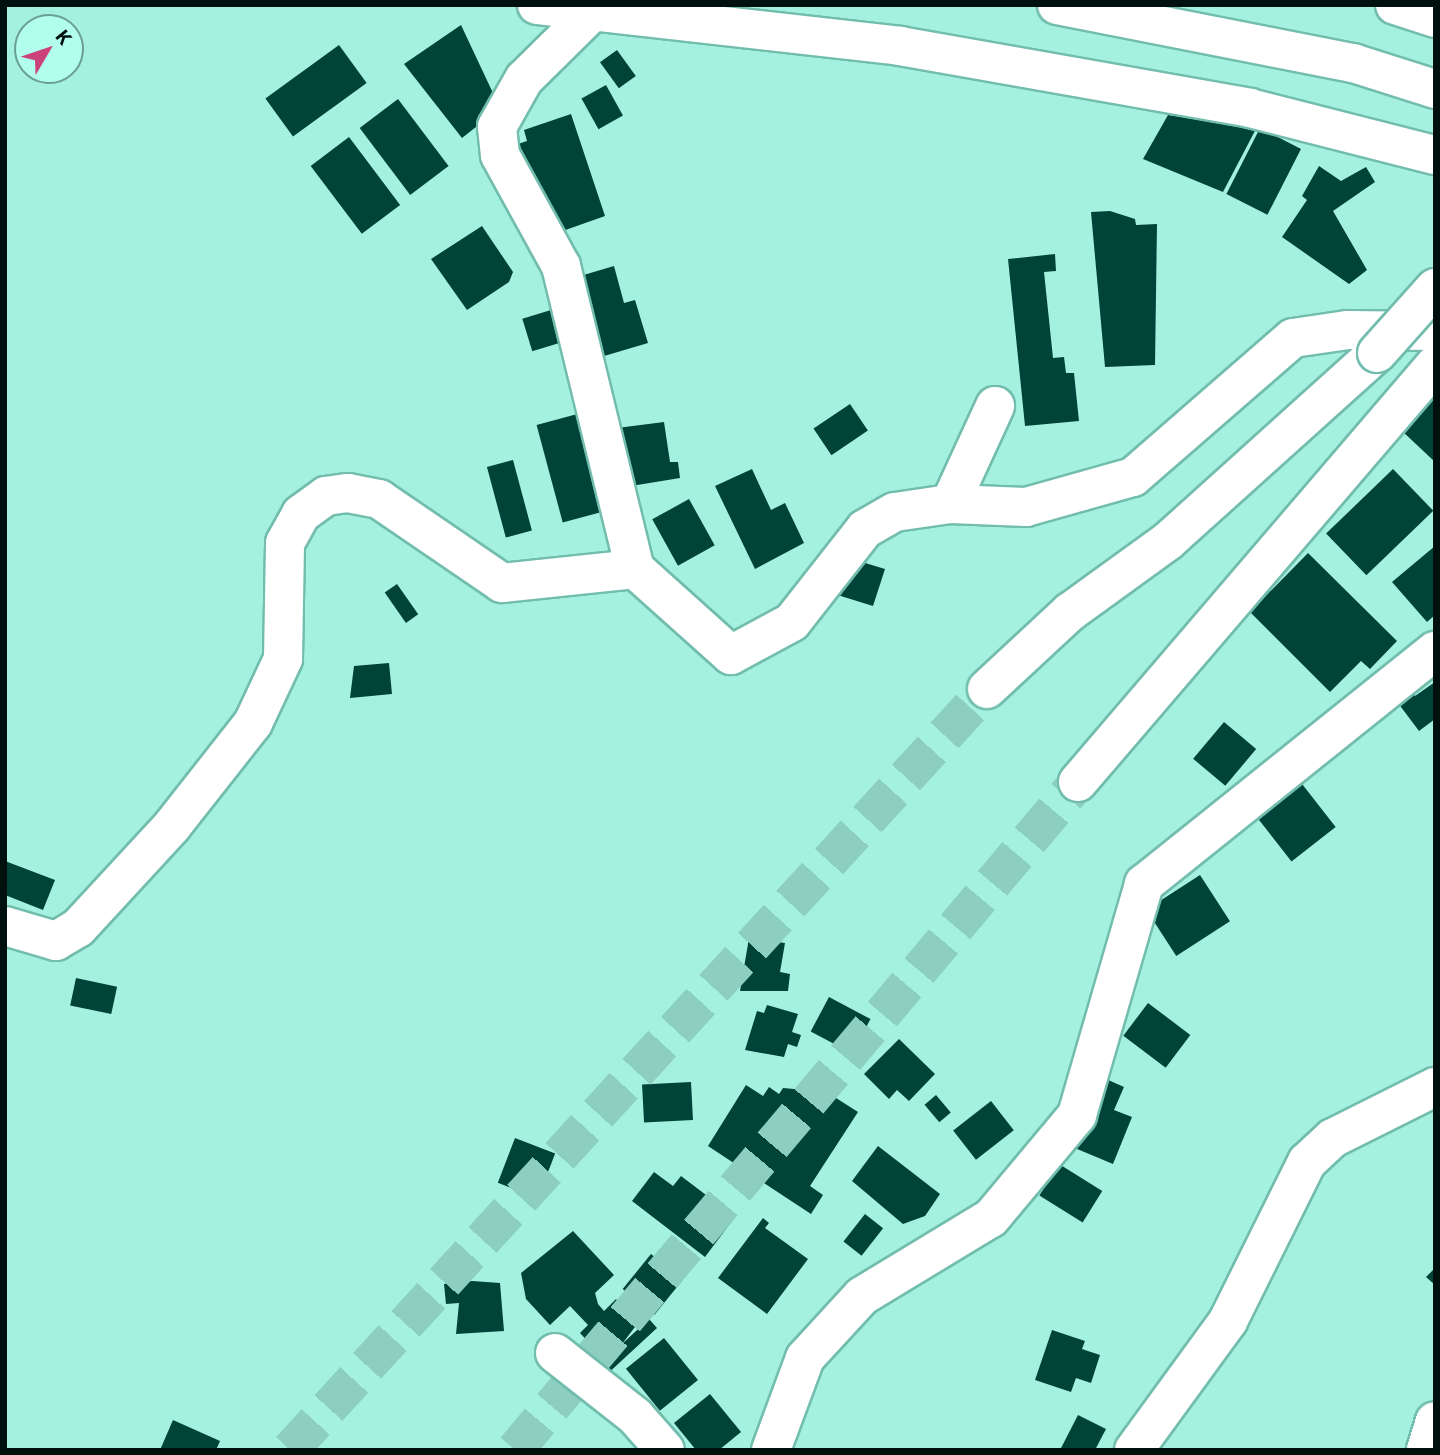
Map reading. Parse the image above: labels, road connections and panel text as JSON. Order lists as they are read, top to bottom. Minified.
{"north":"top right"}
